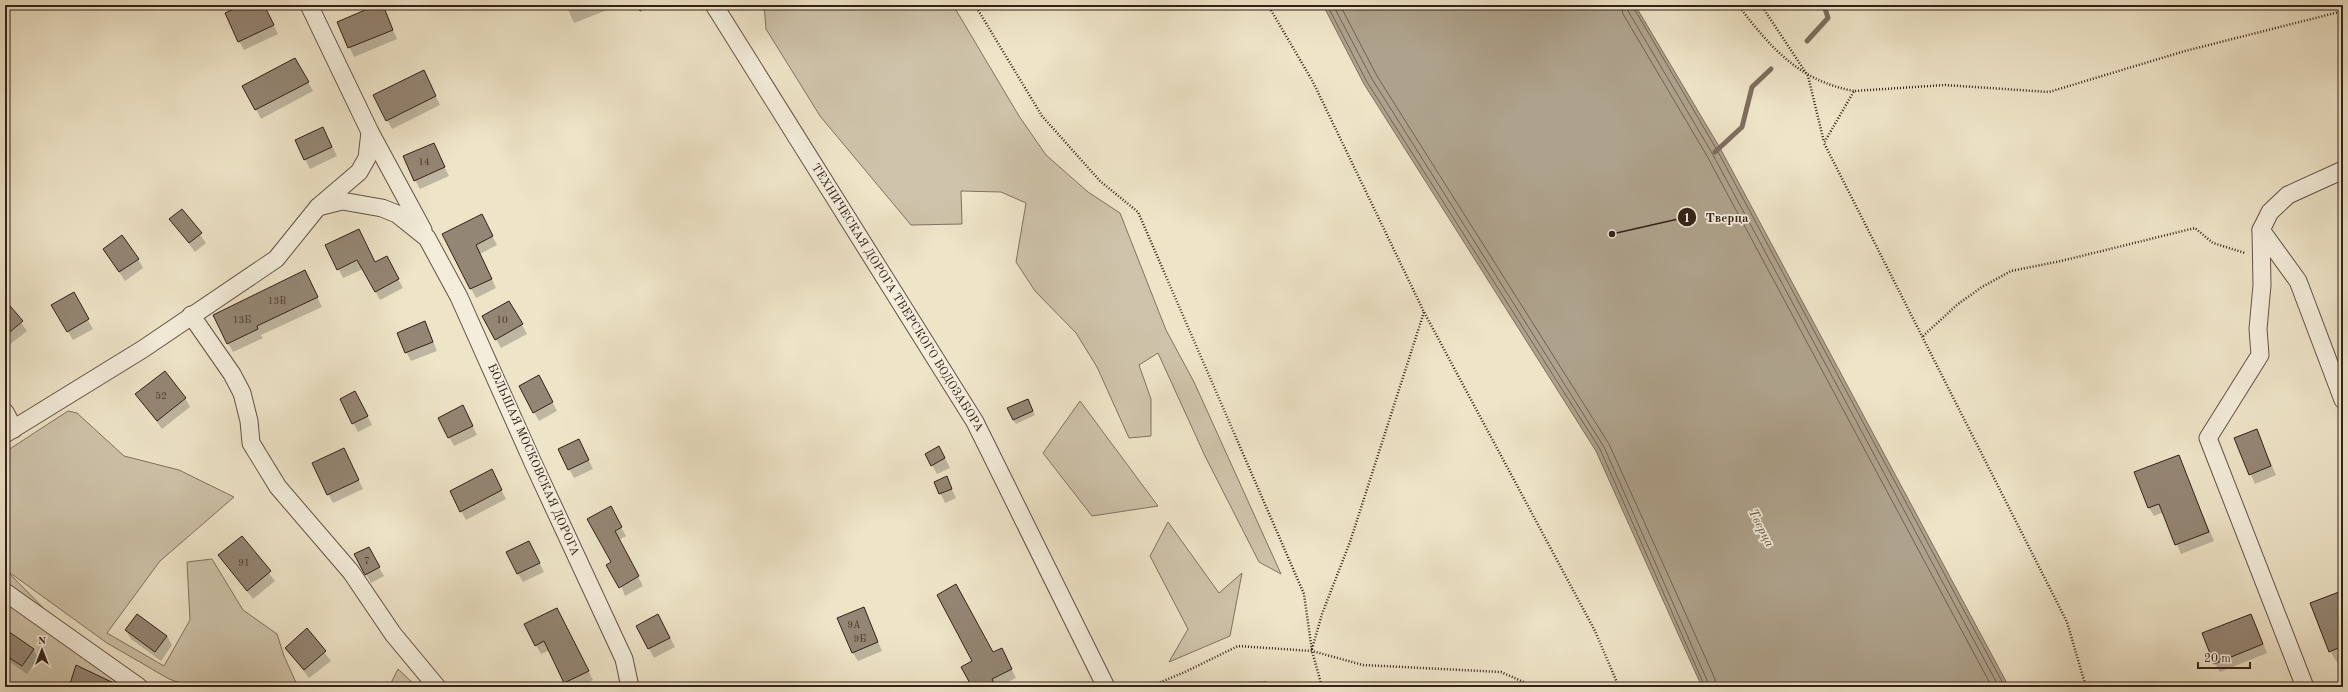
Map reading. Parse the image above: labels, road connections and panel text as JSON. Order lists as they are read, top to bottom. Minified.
{"streets":{"street":["ТЕХНИЧЕСКАЯ ДОРОГА ТВЕРСКОГО ВОДОЗАБОРА","БОЛЬШАЯ МОСКОВСКАЯ ДОРОГА"]},"water":["Тверца"],"places":["Тверца"],"house_numbers":["14","13В","13Б","10","52","7","91","9А","9Б"],"scale_bar":"20 m","north":"top"}
